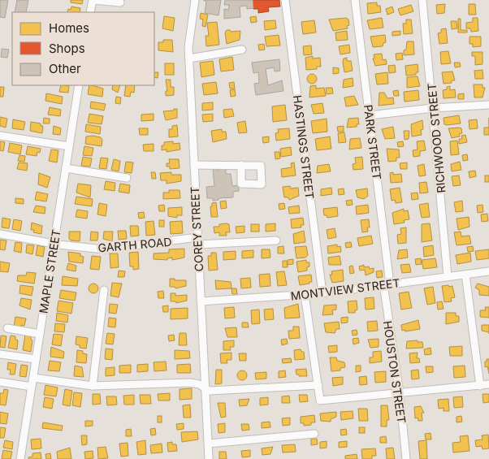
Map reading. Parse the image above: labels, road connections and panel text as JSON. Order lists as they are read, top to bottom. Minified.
{"streets":{"street":["RICHWOOD STREET","PARK STREET","HASTINGS STREET","COREY STREET","GARTH ROAD","MAPLE STREET","MONTVIEW STREET","HOUSTON STREET"]},"crossings":[["RICHWOOD STREET","MONTVIEW STREET"],["PARK STREET","MONTVIEW STREET"],["PARK STREET","HOUSTON STREET"],["HASTINGS STREET","MONTVIEW STREET"],["COREY STREET","GARTH ROAD"],["COREY STREET","MONTVIEW STREET"],["GARTH ROAD","MAPLE STREET"],["MONTVIEW STREET","HOUSTON STREET"]],"legend":["Homes","Shops","Other"]}
